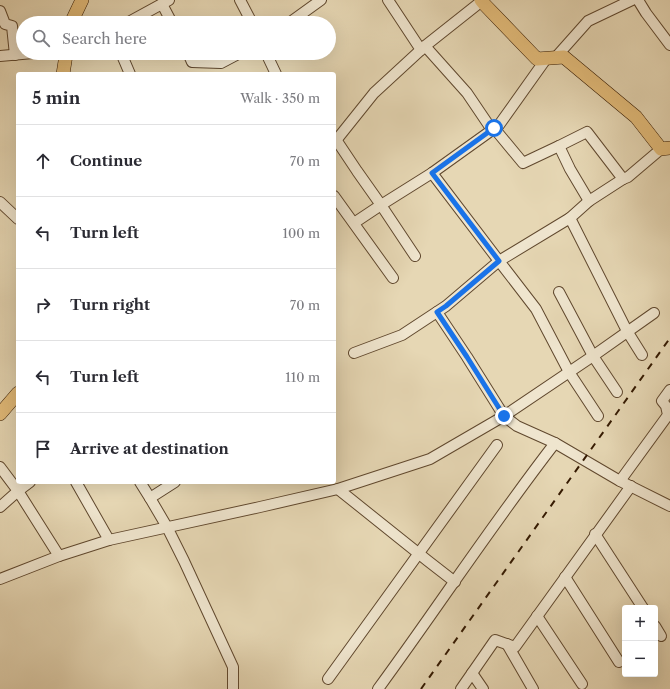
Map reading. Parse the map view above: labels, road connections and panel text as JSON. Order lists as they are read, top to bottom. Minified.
{"page":{"search":"Search here","heading":["5 min","Walk · 350 m"],"list":[["Continue","70 m"],["Turn left","100 m"],["Turn right","70 m"],["Turn left","110 m"],"Arrive at destination"],"map_buttons":["+","−"]}}
